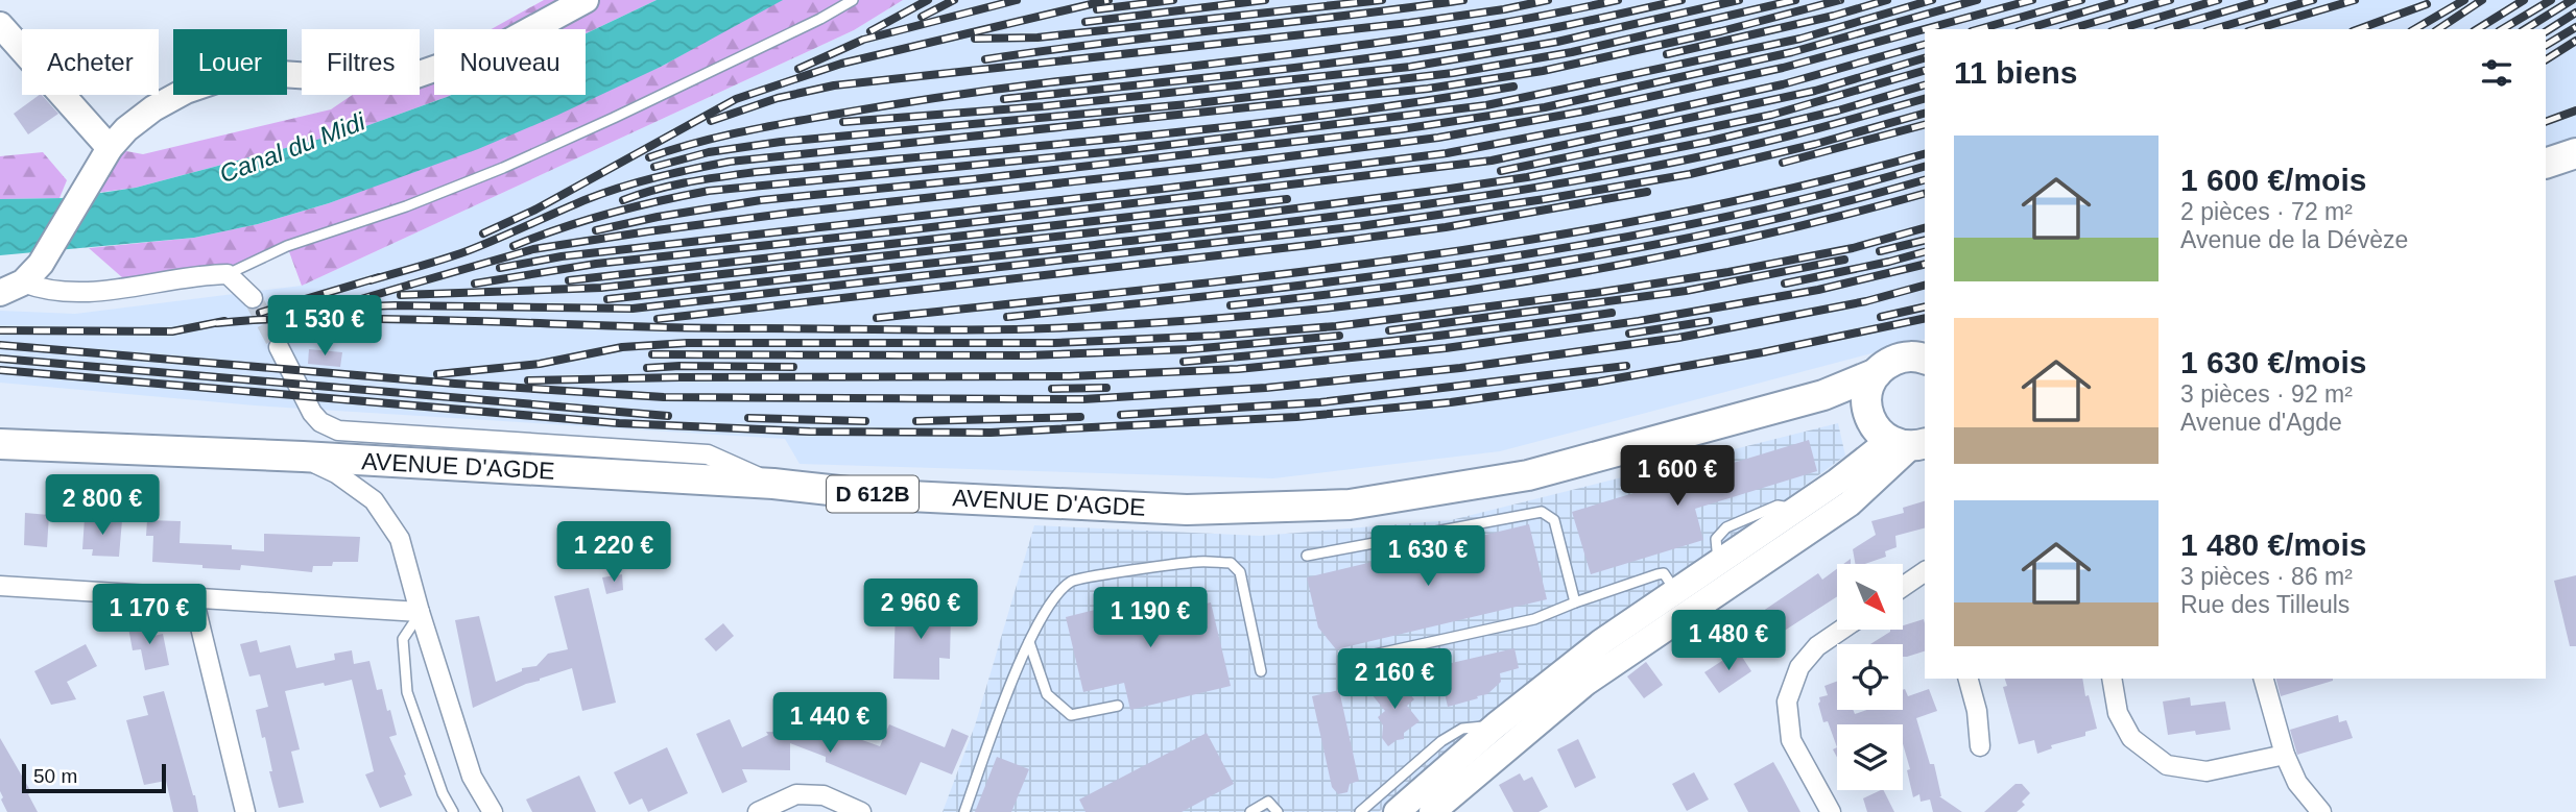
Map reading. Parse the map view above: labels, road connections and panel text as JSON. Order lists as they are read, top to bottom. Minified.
{"streets":{"main road":["AVENUE D'AGDE","D 612B"]},"water":["Canal du Midi"],"scale_bar":"50 m","north":"bottom right","page":{"chip":["Acheter","Louer","Filtres","Nouveau"],"heading":"11 biens","list":[{"name":"1 600 €/mois","note":"2 pièces · 72 m² · Avenue de la Dévèze"},{"name":"1 630 €/mois","note":"3 pièces · 92 m² · Avenue d'Agde"},{"name":"1 480 €/mois","note":"3 pièces · 86 m² · Rue des Tilleuls"}],"price":["1 530 €","1 600 €","2 800 €","1 220 €","1 630 €","2 960 €","1 170 €","1 190 €","1 480 €","2 160 €","1 440 €"],"scale":"50 m"}}
